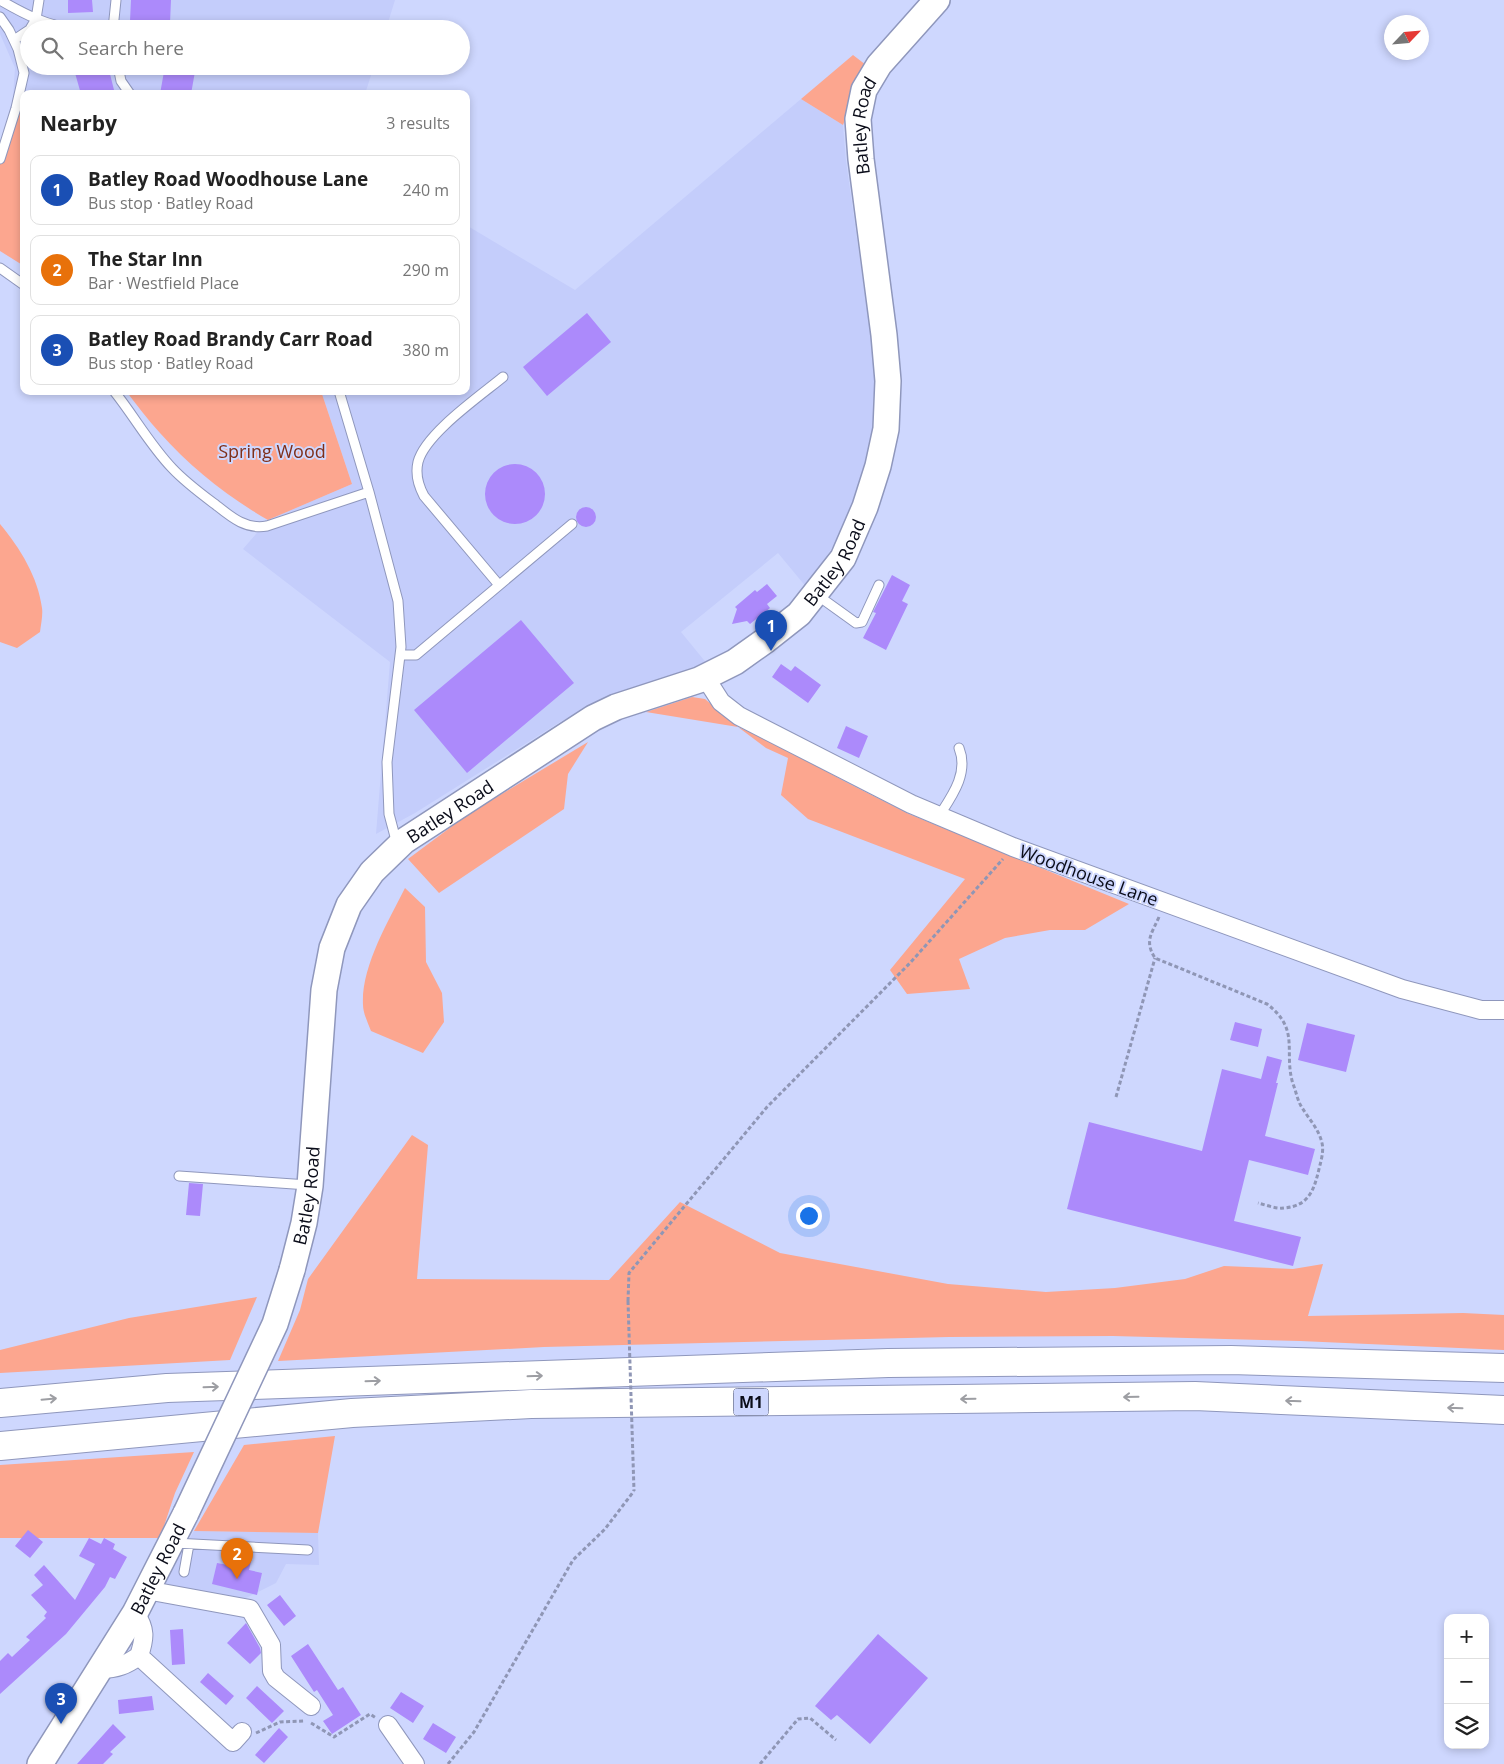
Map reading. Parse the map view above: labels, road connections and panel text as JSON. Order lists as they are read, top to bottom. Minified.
{"streets":{"highway":["M1"],"street":["Batley Road","Woodhouse Lane"]},"crossings":[["Batley Road","Woodhouse Lane"]],"parks":["Spring Wood"],"north":"top right","page":{"search":"Search here","heading":["Nearby","3 results"],"list":[{"mark":"1","name":"Batley Road Woodhouse Lane","note":"Bus stop · Batley Road","value":"240 m"},{"mark":"2","name":"The Star Inn","note":"Bar · Westfield Place","value":"290 m"},{"mark":"3","name":"Batley Road Brandy Carr Road","note":"Bus stop · Batley Road","value":"380 m"}],"pins":["1","2","3"],"map_buttons":["+","−"]}}
